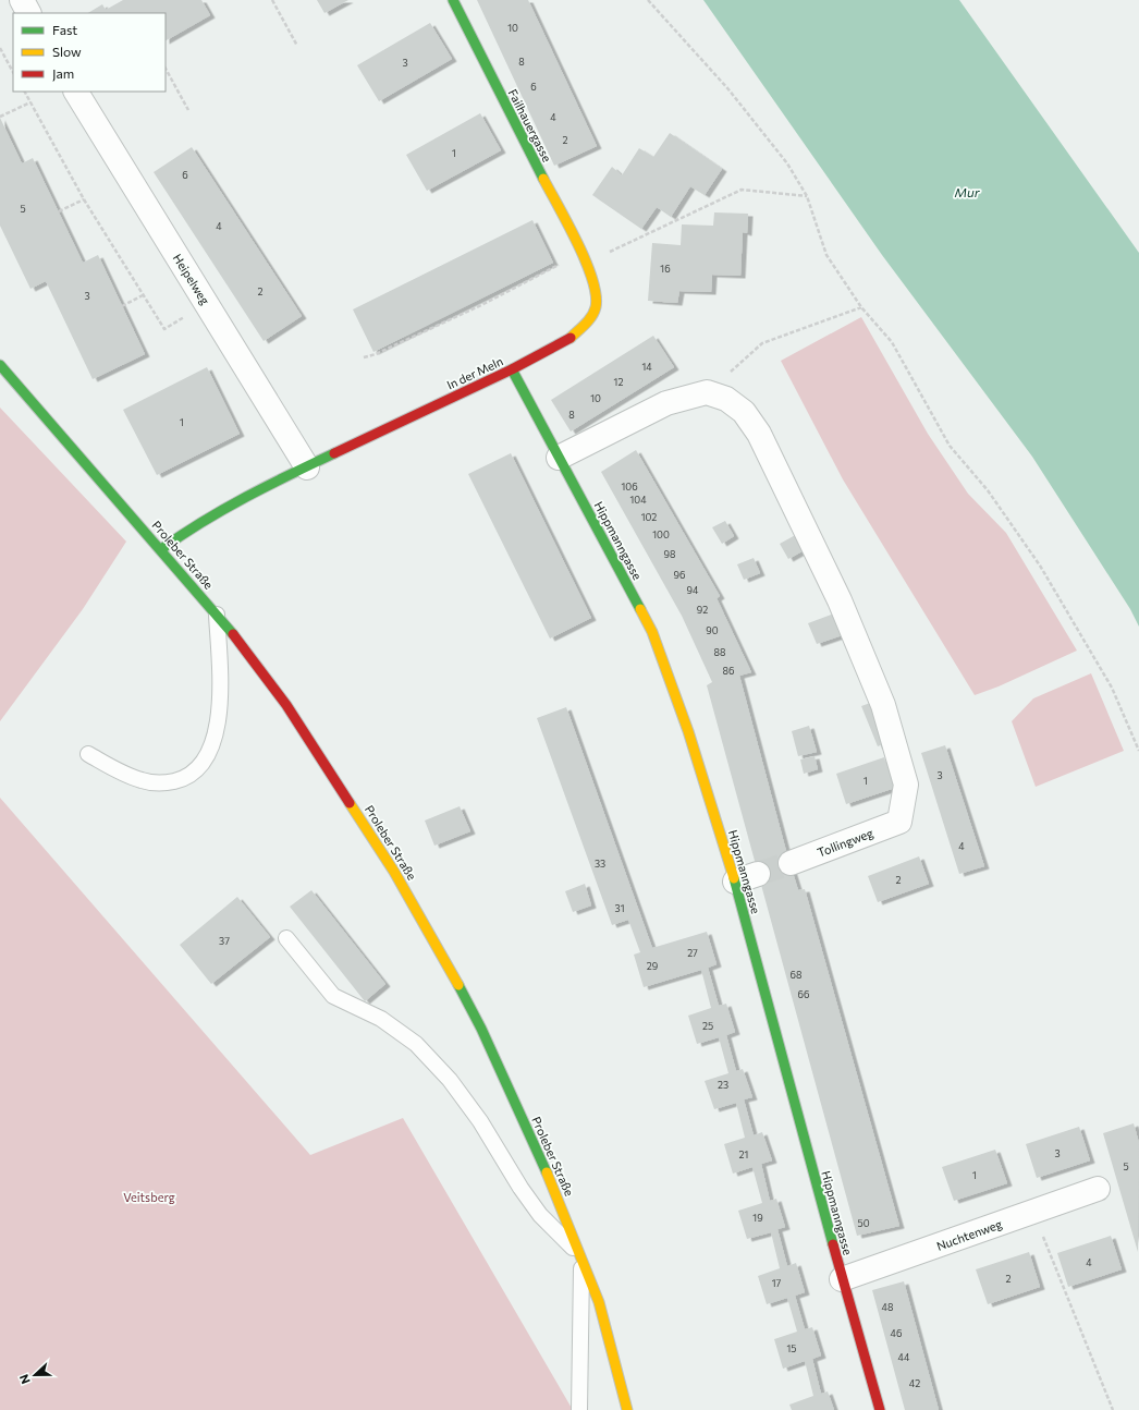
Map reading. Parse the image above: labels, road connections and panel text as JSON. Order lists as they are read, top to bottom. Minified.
{"streets":{"street":["Failhauergasse","Heipelweg","In der Meln","Hippmanngasse","Proleber Straße","Tollingweg","Nuchtenweg"]},"crossings":[["Failhauergasse","In der Meln"],["Heipelweg","In der Meln"],["In der Meln","Hippmanngasse"],["In der Meln","Proleber Straße"],["Hippmanngasse","Nuchtenweg"]],"water":["Mur"],"parks":["Veitsberg"],"house_numbers":["10","8","3","6","4","2","1","6","5","4","16","2","3","14","12","10","8","1","106","104","102","100","98","96","94","92","90","88","86","3","1","4","33","2","31","37","27","29","68","66","25","23","3","21","5","1","19","50","4","2","17","48","46","15","44","42"],"legend":["Fast","Slow","Jam"],"north":"left"}
